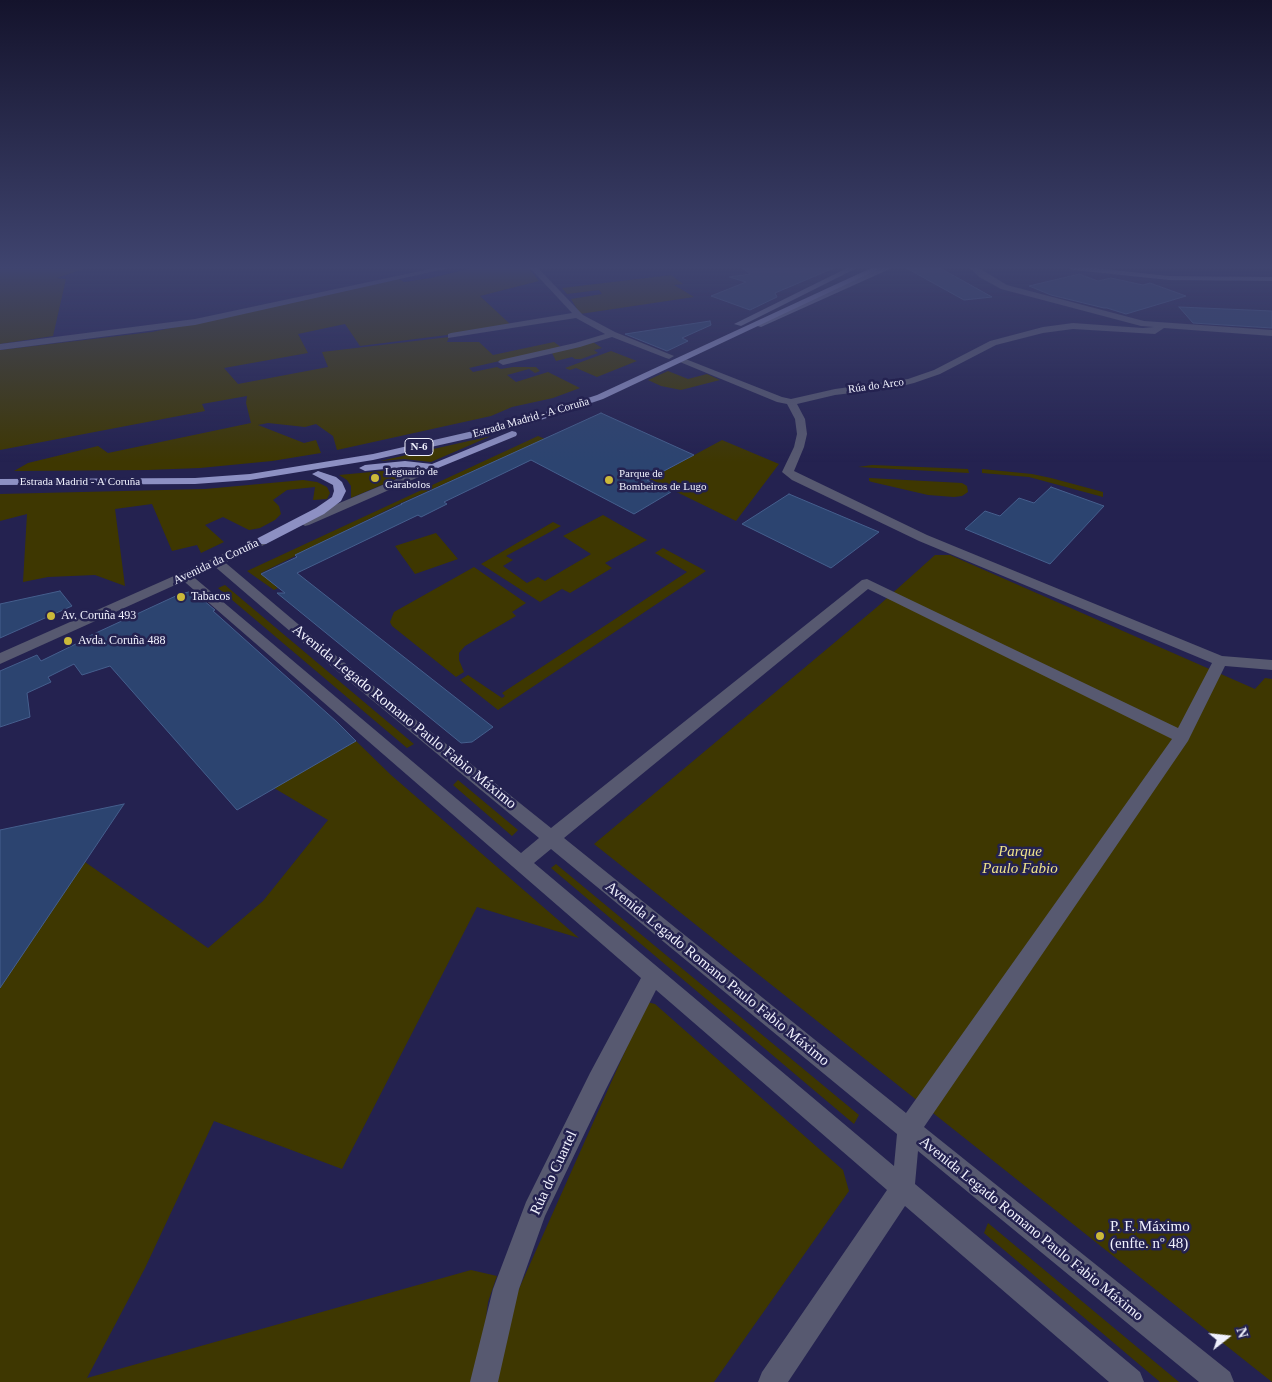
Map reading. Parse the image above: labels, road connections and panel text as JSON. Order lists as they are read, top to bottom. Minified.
{"streets":{"highway":["Estrada Madrid - A Coruña","N-6"],"street":["Rúa do Arco","Avenida da Coruña","Avenida Legado Romano Paulo Fabio Máximo","Rúa do Cuartel"]},"crossings":[["Rúa do Arco","Estrada Madrid - A Coruña"],["Estrada Madrid - A Coruña","N-6"],["N-6","Avenida da Coruña"],["Avenida da Coruña","Avenida Legado Romano Paulo Fabio Máximo"]],"parks":["Parque Paulo Fabio"],"places":["Leguario de Garabolos","Parque de Bombeiros de Lugo","Tabacos","Av. Coruña 493","Avda. Coruña 488","P. F. Máximo (enfte. nº 48)"],"north":"right"}
